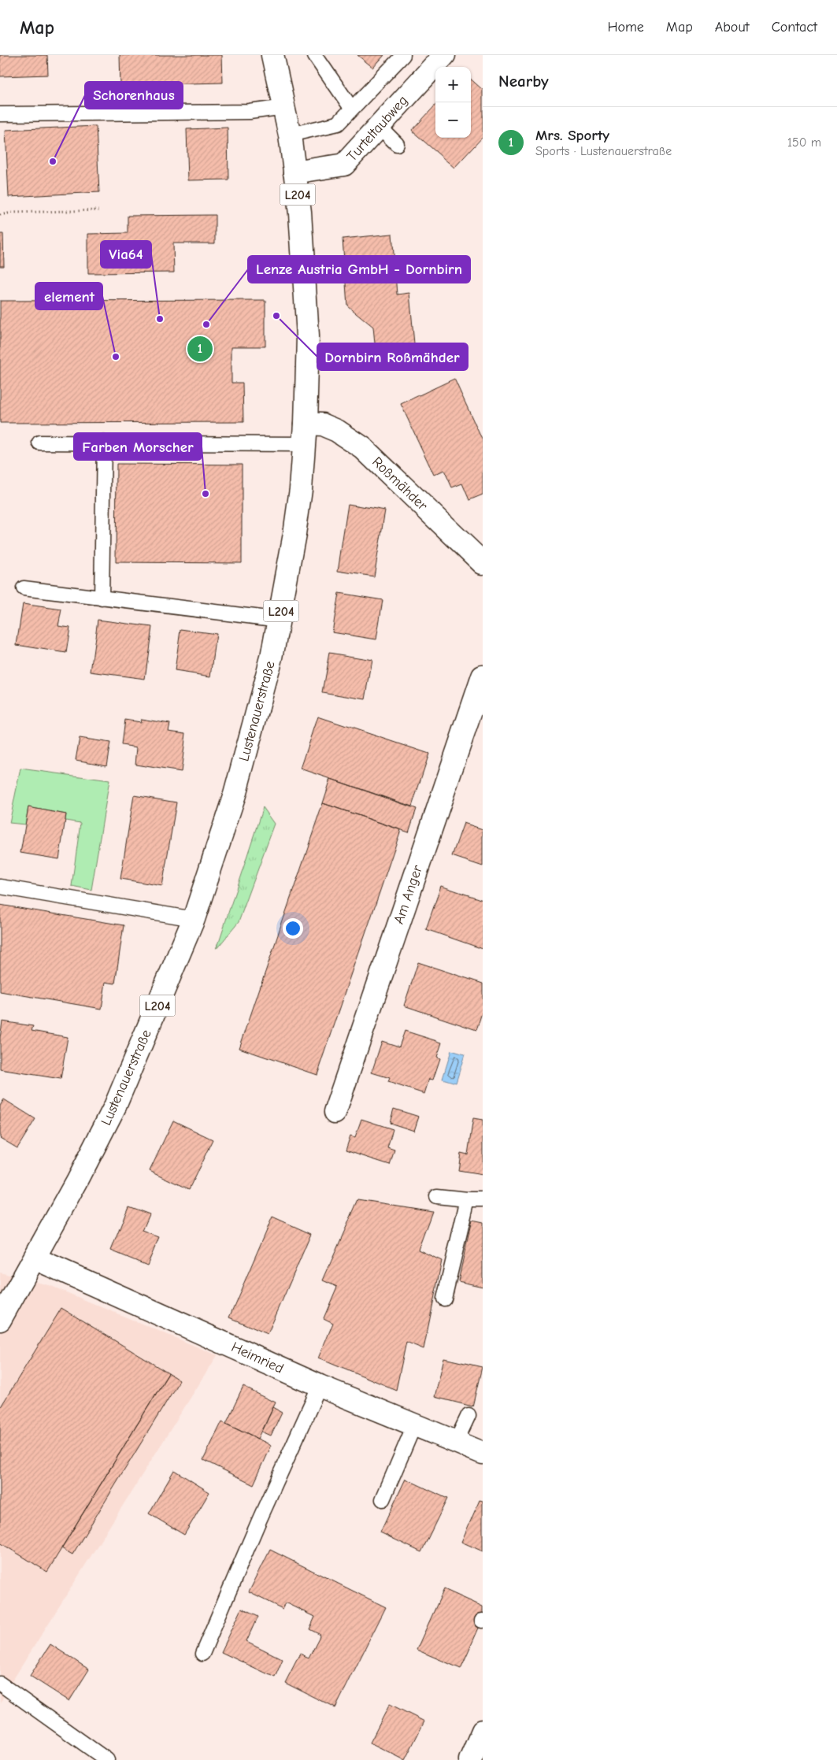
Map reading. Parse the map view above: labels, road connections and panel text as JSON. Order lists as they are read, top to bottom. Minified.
{"streets":{"street":["Turteltaubweg","L204","Roßmähder","Lustenauerstraße","Am Anger","Heimried"]},"crossings":[["Turteltaubweg","Lustenauerstraße"],["Roßmähder","Lustenauerstraße"],["Lustenauerstraße","Heimried"]],"places":["Schorenhaus","Dornbirn Roßmähder","Via64","Lenze Austria GmbH - Dornbirn","element","Farben Morscher"],"page":{"header":"Map","nav":["Home","Map","About","Contact"],"heading":"Nearby","map_buttons":["+","−"],"list":[{"mark":"1","name":"Mrs. Sporty","note":"Sports · Lustenauerstraße","value":"150 m"}],"pins":"1"}}
